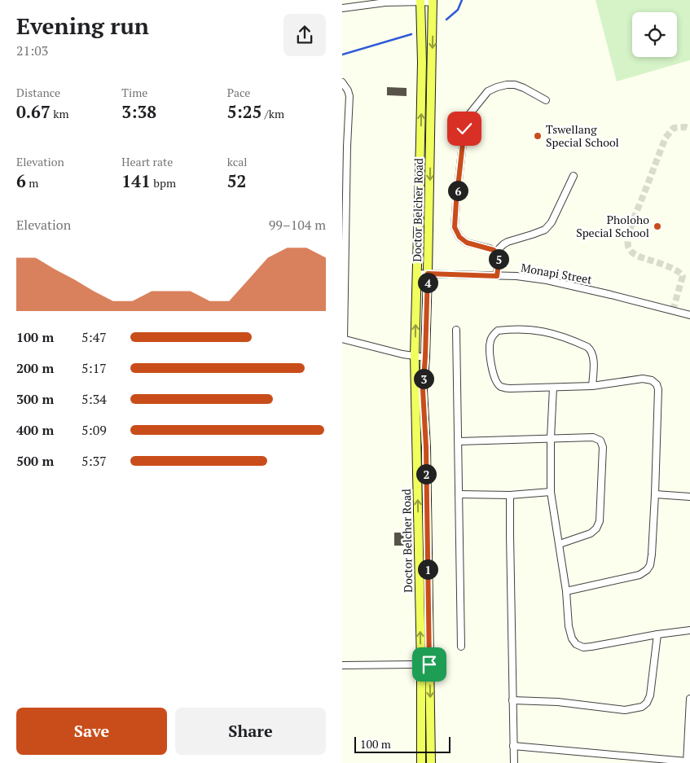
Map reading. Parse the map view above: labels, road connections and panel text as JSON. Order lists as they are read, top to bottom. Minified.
{"streets":{"main road":["Doctor Belcher Road"],"street":["Monapi Street"]},"crossings":[["Doctor Belcher Road","Monapi Street"]],"places":["Tswellang Special School","Pholoho Special School"],"scale_bar":"100 m","page":{"heading":["Evening run","21:03"],"stats":[["Distance","0.67 km"],["Time","3:38"],["Pace","5:25 /km"],["Elevation","6 m"],["Heart rate","141 bpm"],["kcal","52"]],"pins":["6","5","4","3","2","1"],"chart":["Elevation","99–104 m"],"list":[{"name":"100 m","note":"5:47"},{"name":"200 m","note":"5:17"},{"name":"300 m","note":"5:34"},{"name":"400 m","note":"5:09"},{"name":"500 m","note":"5:37"}],"buttons":["Save","Share"],"scale":"100 m"}}
